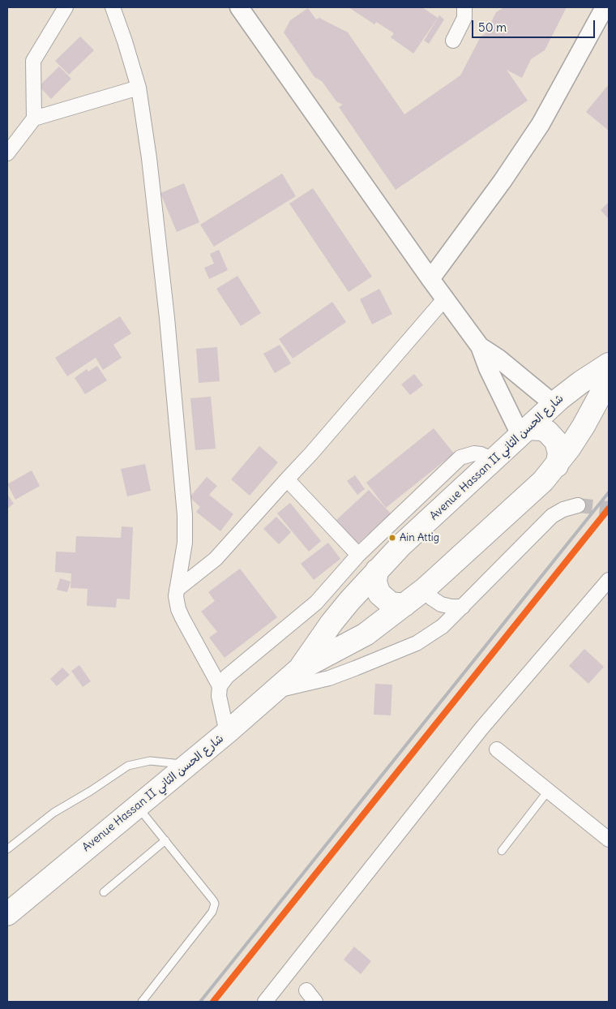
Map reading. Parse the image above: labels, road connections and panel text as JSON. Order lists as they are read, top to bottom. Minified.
{"streets":{"main road":["Avenue Hassan II شارع الحسن الثاني"]},"places":["Ain Attig"],"scale_bar":"50 m"}
